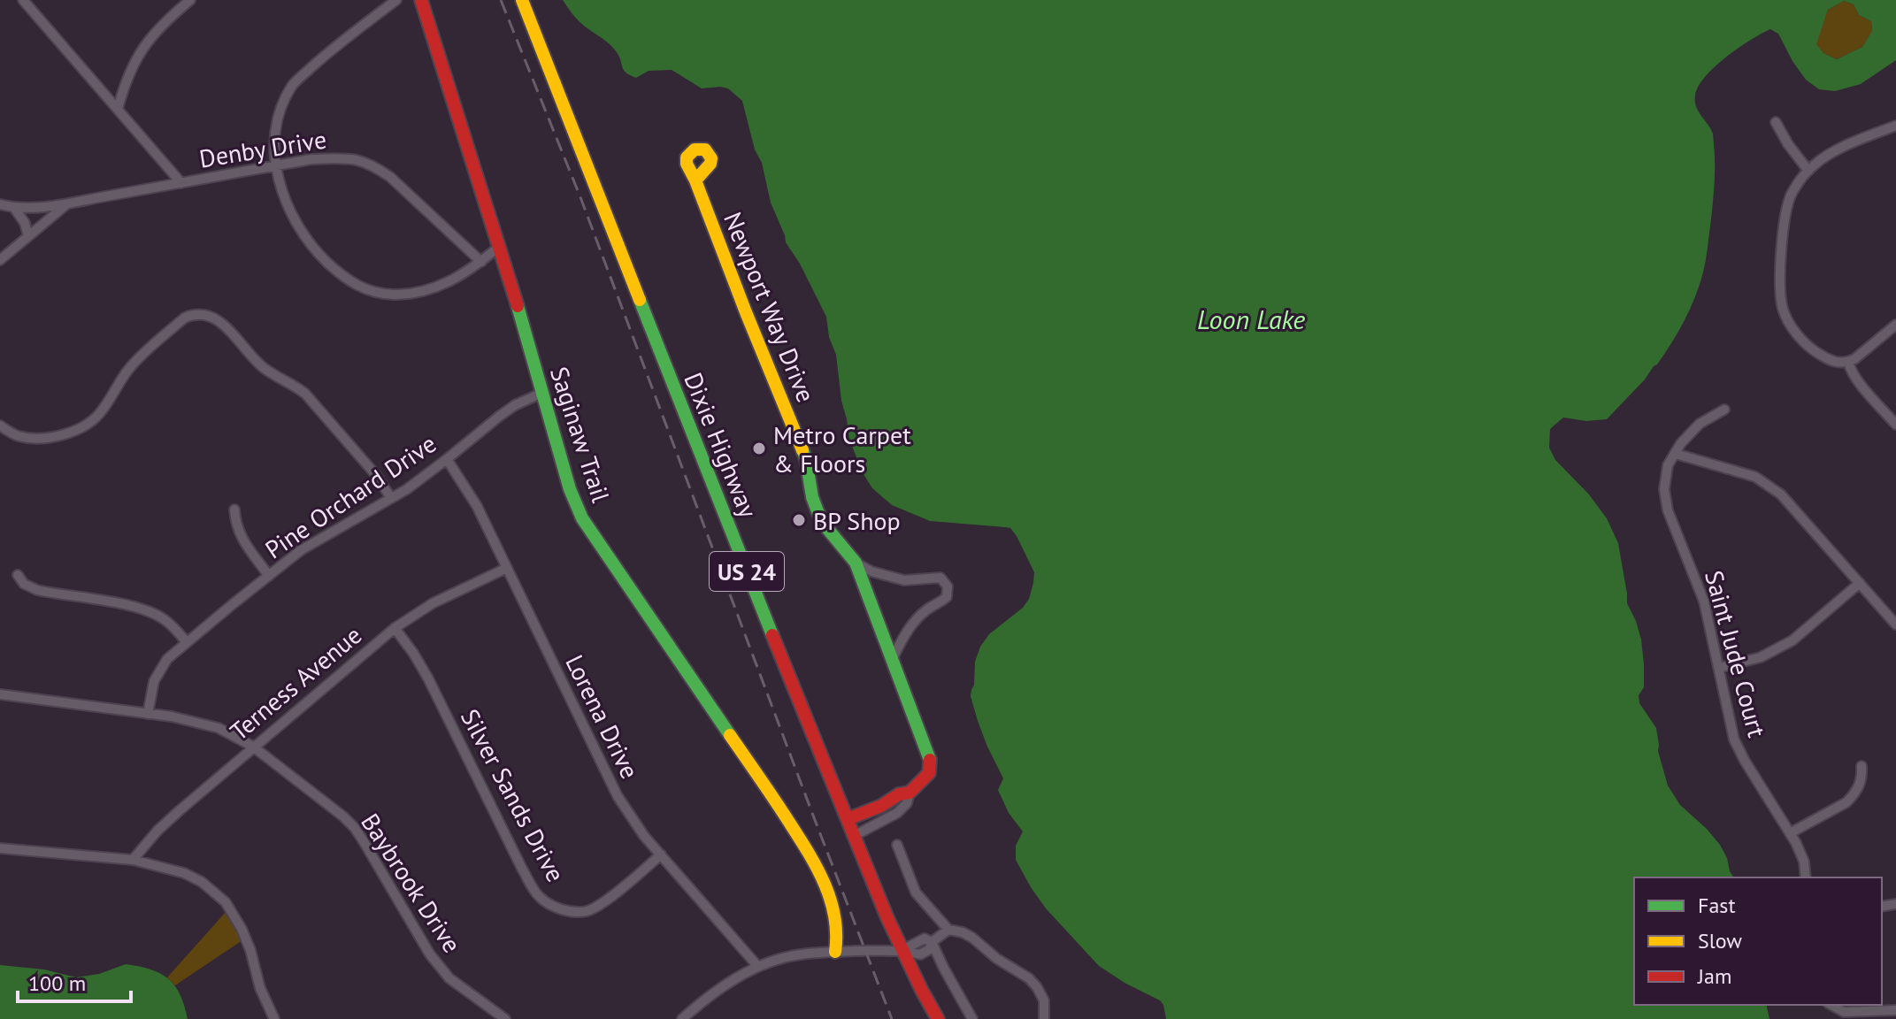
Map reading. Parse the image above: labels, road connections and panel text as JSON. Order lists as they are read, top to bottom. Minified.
{"streets":{"street":["Denby Drive","Newport Way Drive","Saginaw Trail","Dixie Highway","Pine Orchard Drive","US 24","Saint Jude Court","Terness Avenue","Lorena Drive","Silver Sands Drive","Baybrook Drive"]},"crossings":[["Newport Way Drive","Dixie Highway"],["Saginaw Trail","Pine Orchard Drive"],["Pine Orchard Drive","Lorena Drive"],["Pine Orchard Drive","Baybrook Drive"],["Terness Avenue","Lorena Drive"],["Terness Avenue","Silver Sands Drive"],["Terness Avenue","Baybrook Drive"],["Lorena Drive","Silver Sands Drive"]],"water":["Loon Lake"],"places":["Metro Carpet & Floors","BP Shop"],"legend":["Fast","Slow","Jam"],"scale_bar":"100 m"}
